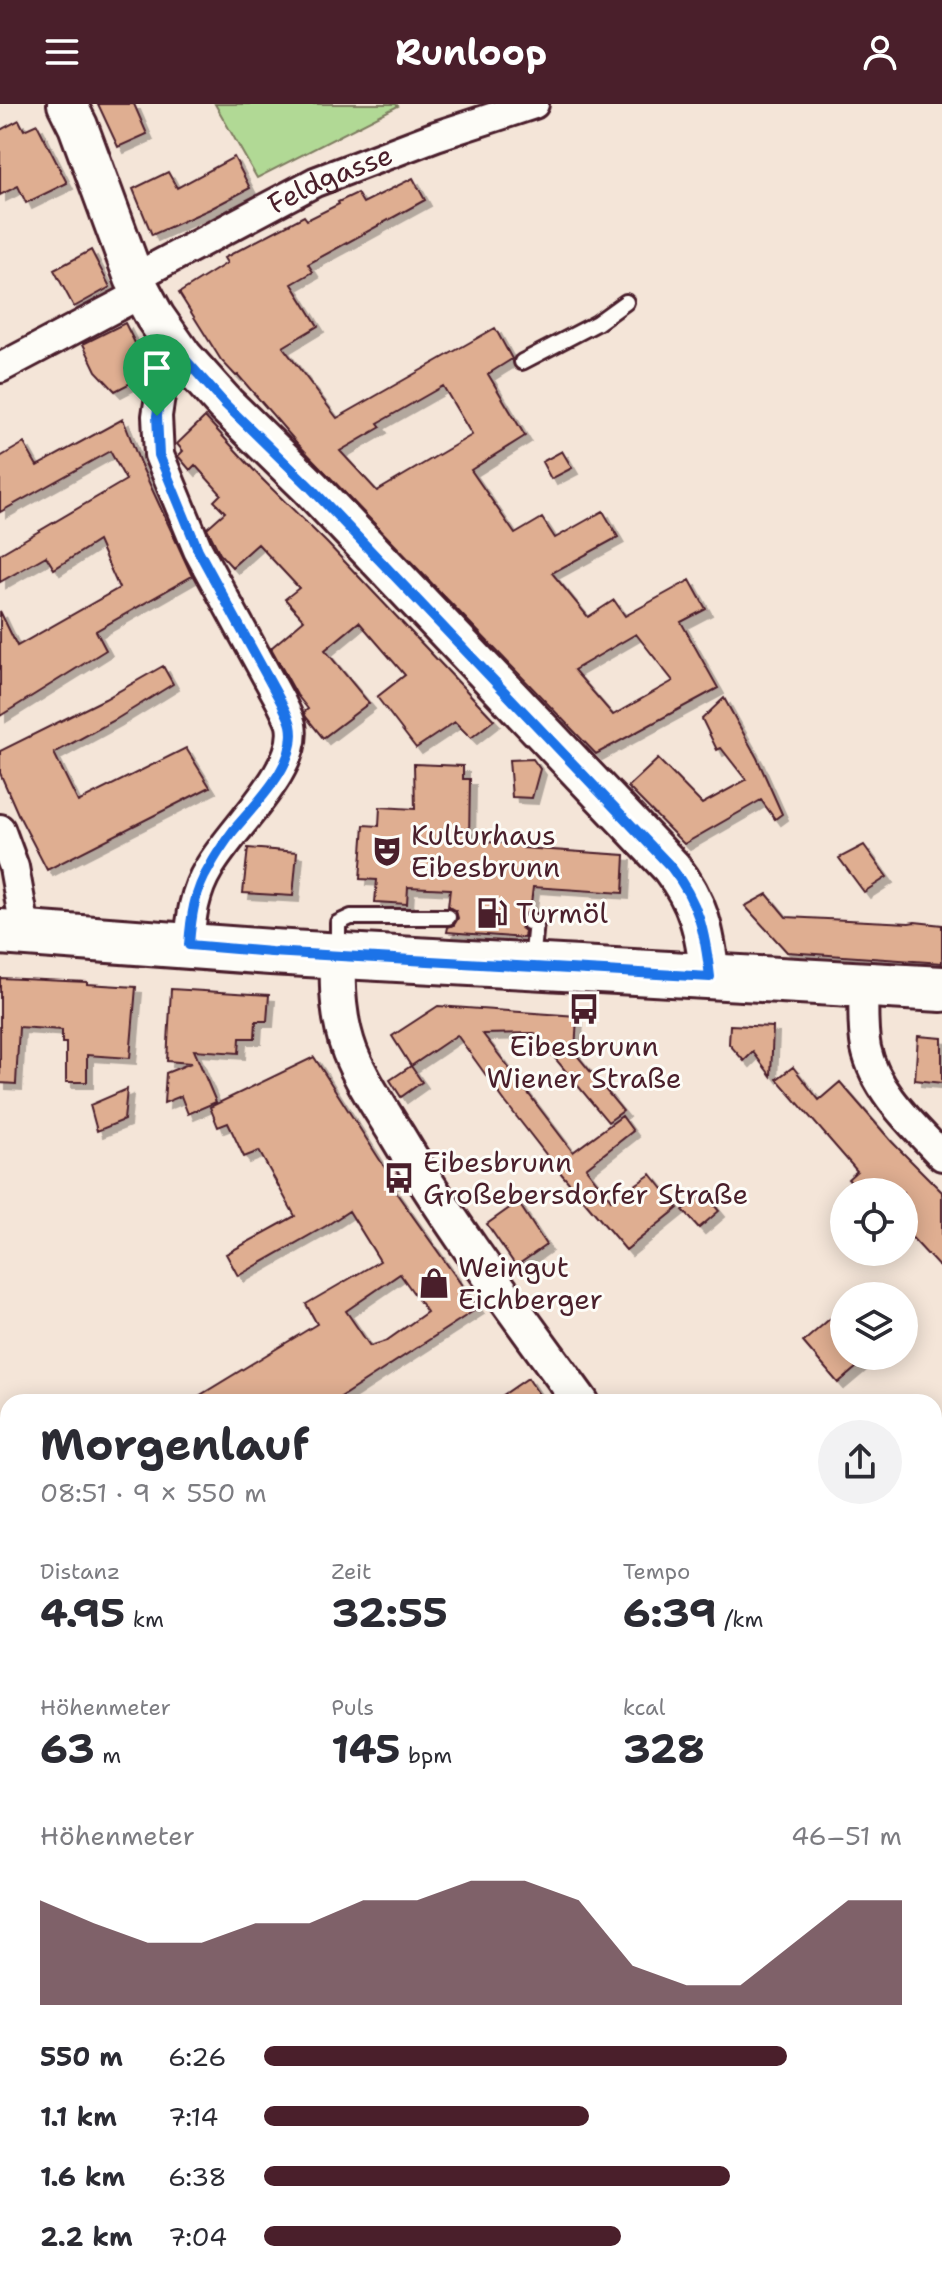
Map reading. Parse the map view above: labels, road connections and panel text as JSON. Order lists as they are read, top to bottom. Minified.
{"streets":{"street":["Feldgasse"]},"places":{"theatre":["Kulturhaus Eibesbrunn"],"fuel station":["Turmöl"],"bus stop":["Eibesbrunn Wiener Straße","Eibesbrunn Großebersdorfer Straße"],"shop":["Weingut Eichberger"]},"page":{"header":"Runloop","heading":["Morgenlauf","08:51 · 9 × 550 m"],"stats":[["Distanz","4.95 km"],["Zeit","32:55"],["Tempo","6:39 /km"],["Höhenmeter","63 m"],["Puls","145 bpm"],["kcal","328"]],"chart":["Höhenmeter","46–51 m"],"list":[{"name":"550 m","note":"6:26"},{"name":"1.1 km","note":"7:14"},{"name":"1.6 km","note":"6:38"},{"name":"2.2 km","note":"7:04"}]}}
